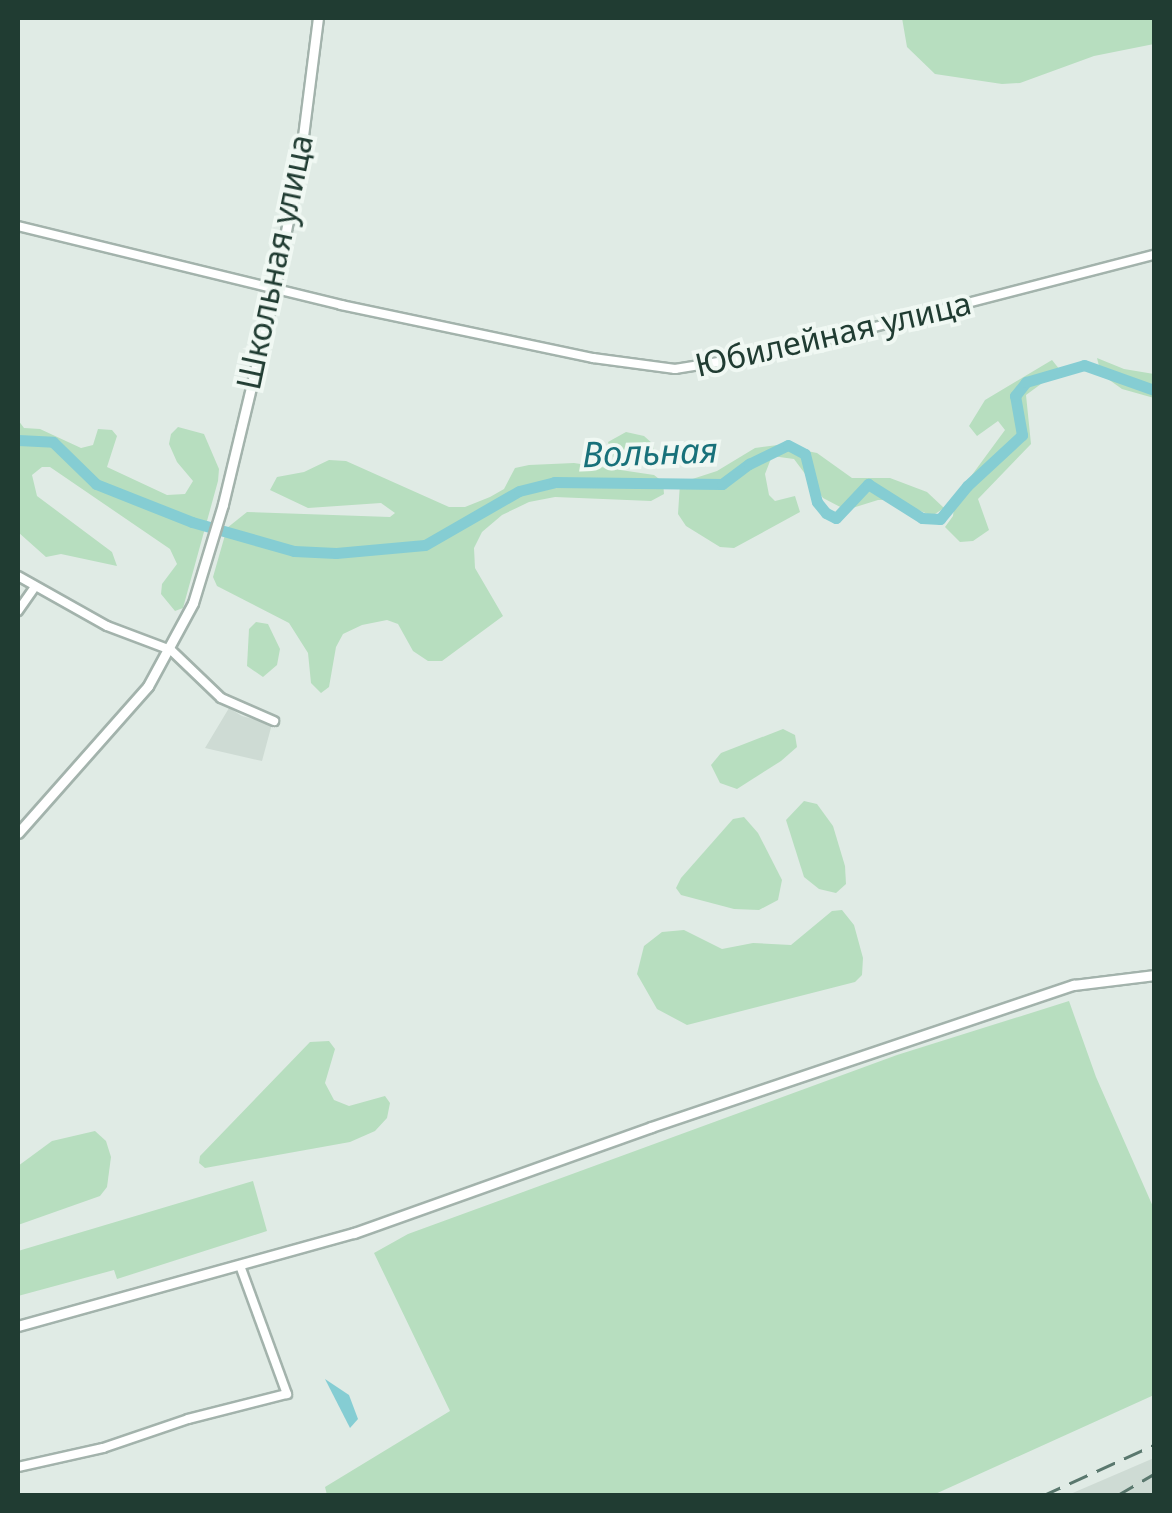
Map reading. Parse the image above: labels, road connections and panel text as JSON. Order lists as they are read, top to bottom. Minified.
{"streets":{"street":["Школьная улица","Юбилейная улица"]},"crossings":[["Школьная улица","Юбилейная улица"]],"water":["Вольная"]}
